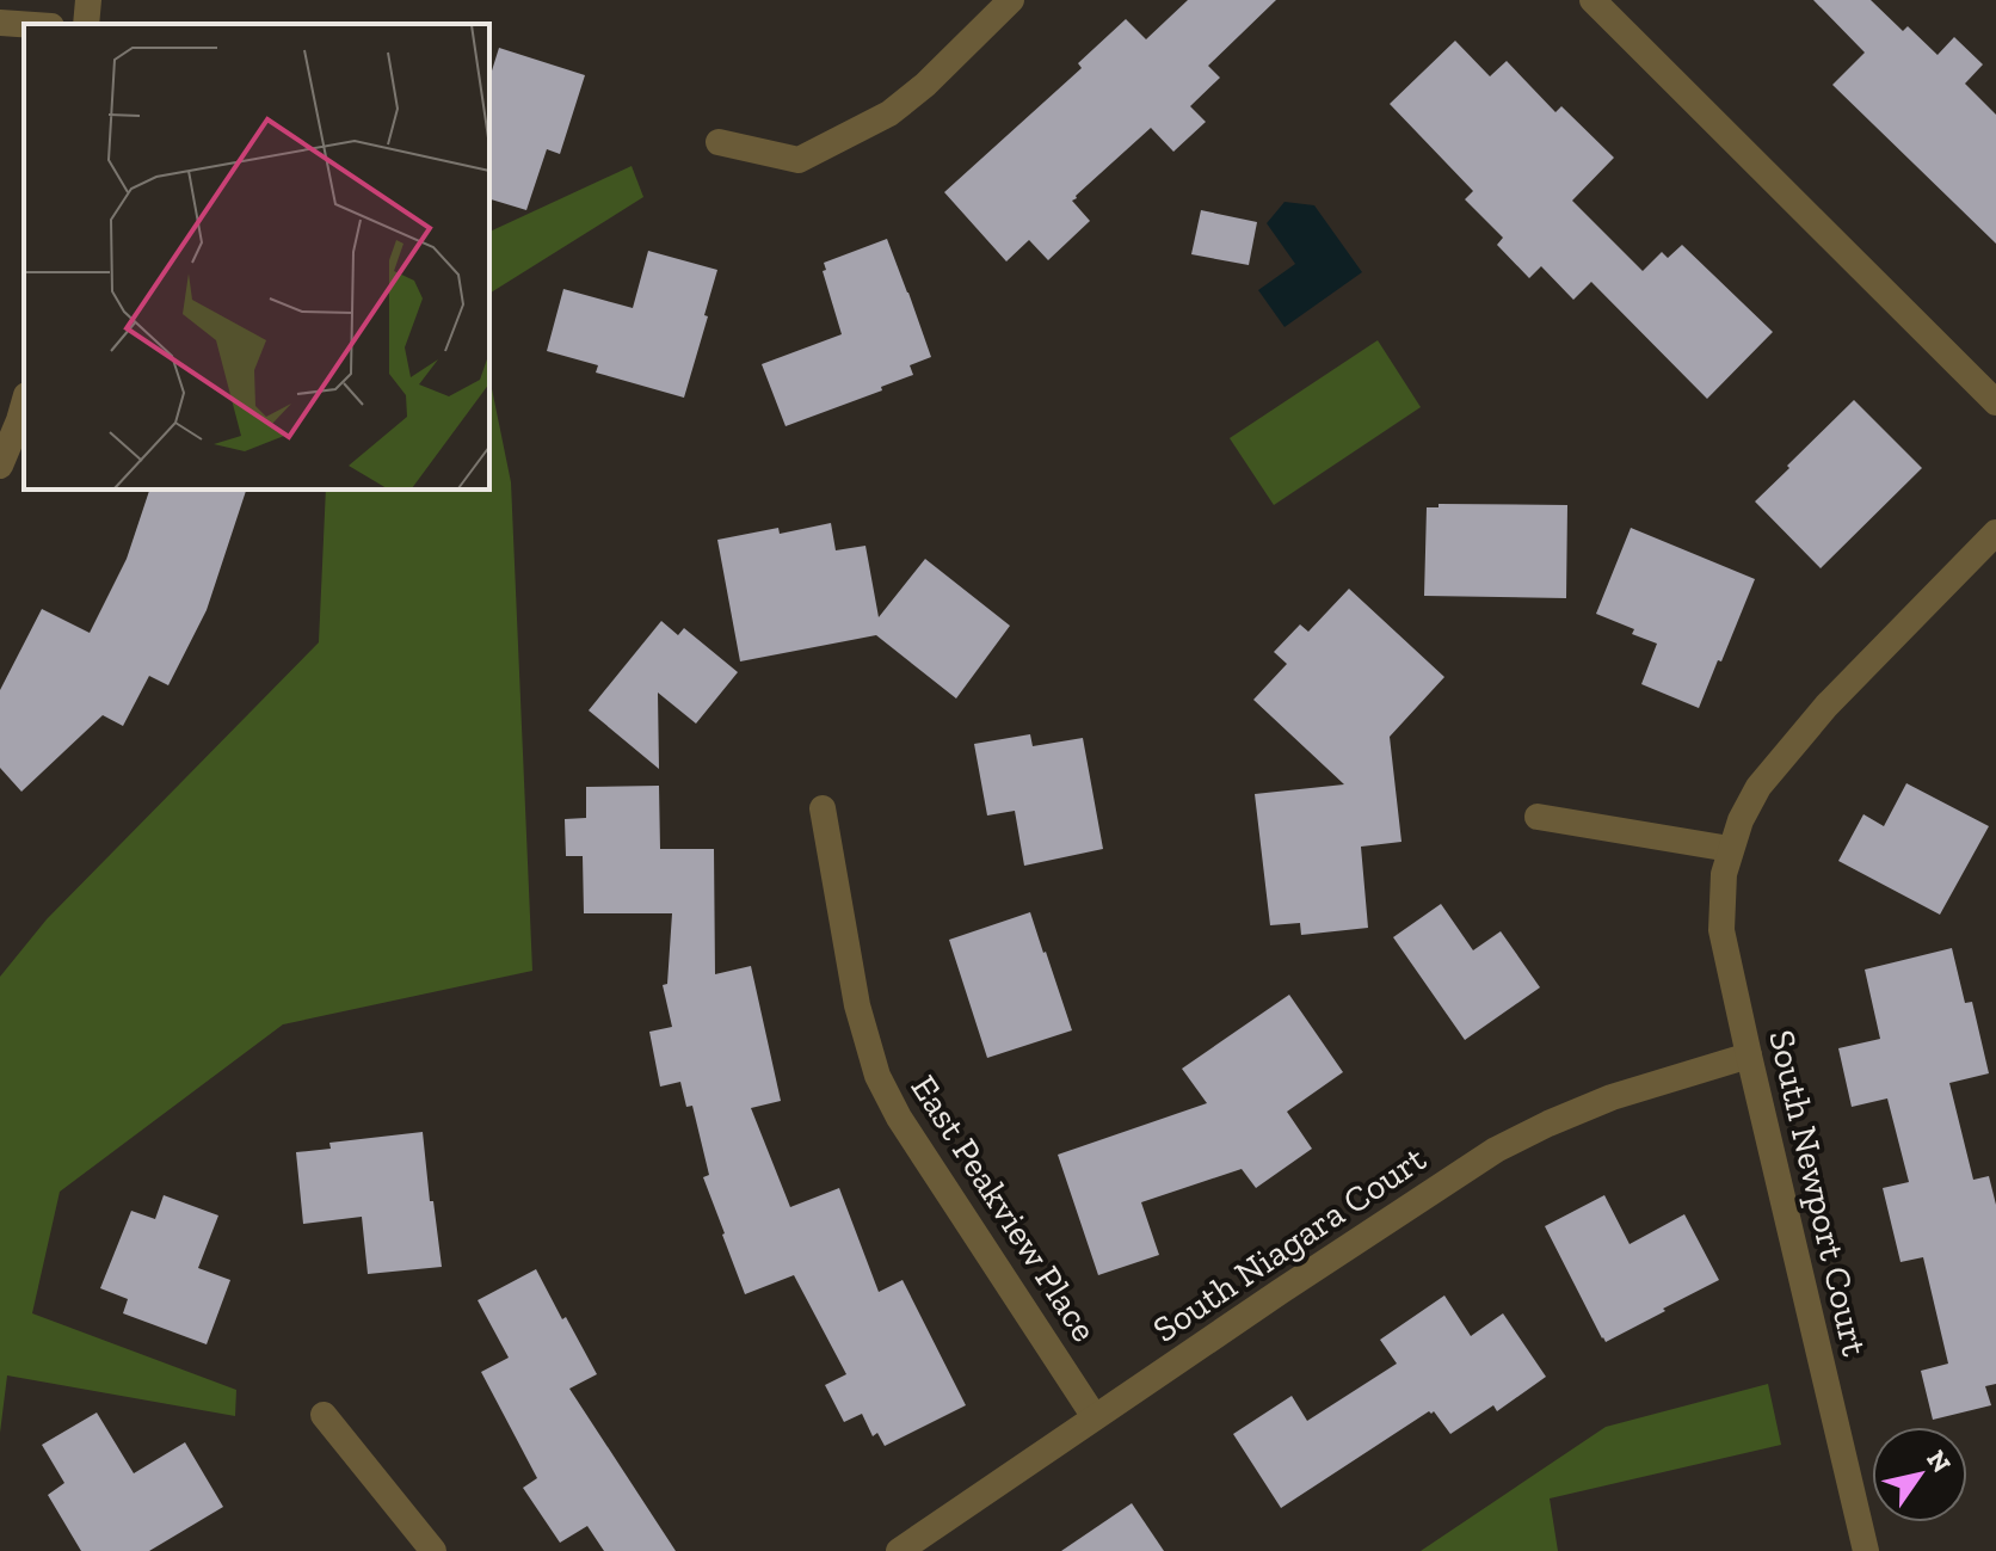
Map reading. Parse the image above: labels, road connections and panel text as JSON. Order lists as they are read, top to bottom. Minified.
{"streets":{"street":["South Newport Court","East Peakview Place","South Niagara Court"]},"crossings":[["South Newport Court","South Niagara Court"],["East Peakview Place","South Niagara Court"]],"north":"top right"}
